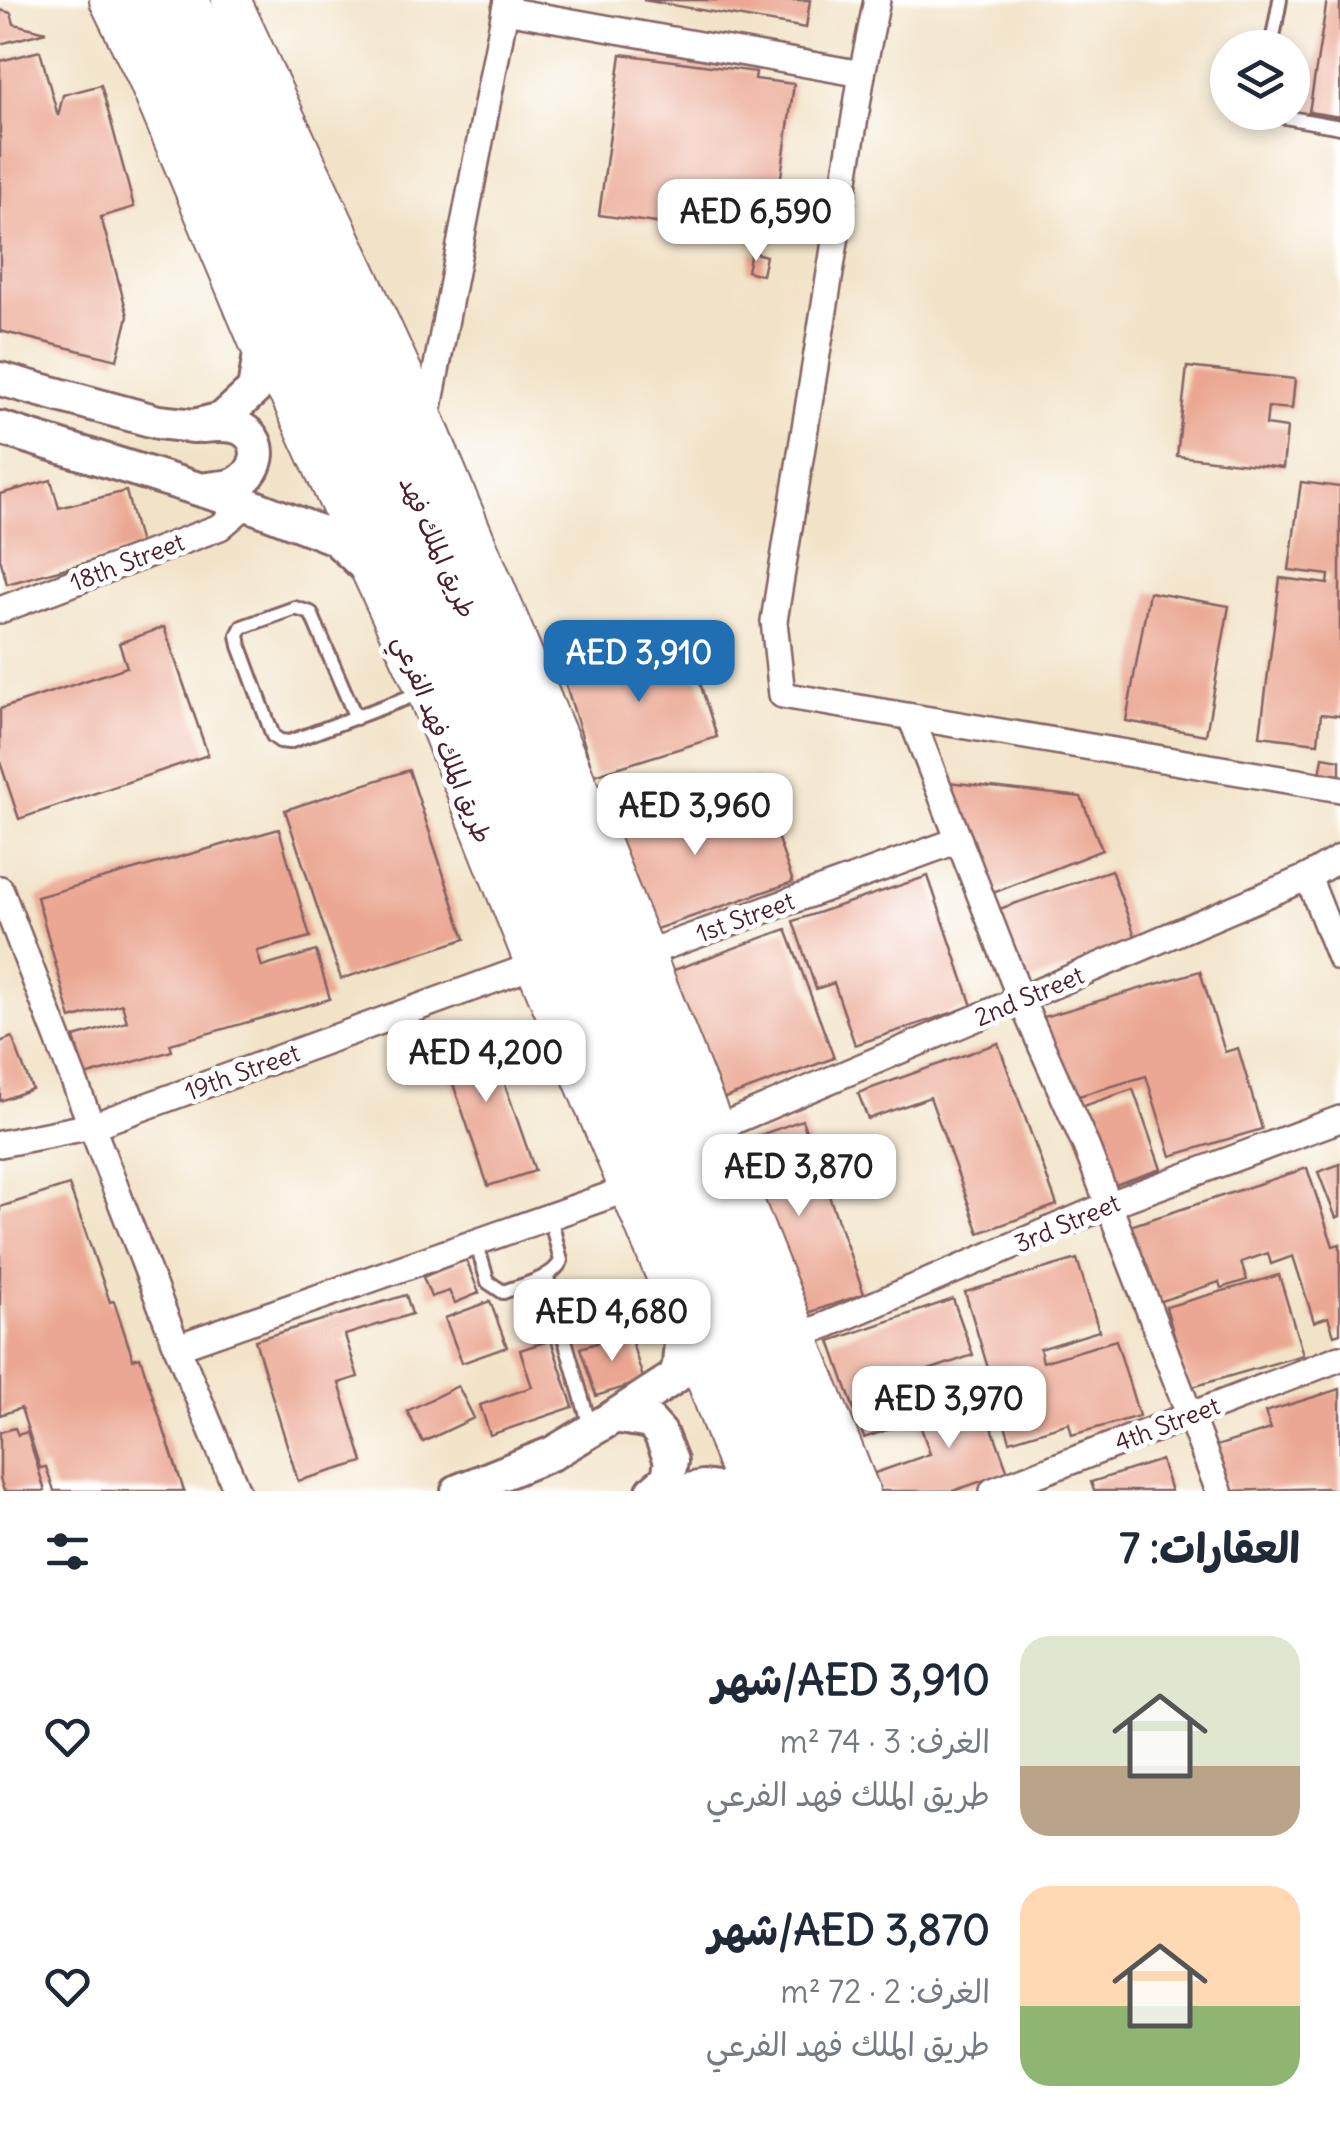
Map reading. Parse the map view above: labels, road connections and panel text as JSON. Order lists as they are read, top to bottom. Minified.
{"streets":{"highway":["طريق الملك فهد"],"main road":["طريق الملك فهد الفرعي"],"street":["18th Street","1st Street","2nd Street","19th Street","3rd Street","4th Street"]},"crossings":[["طريق الملك فهد الفرعي","19th Street"]],"page":{"price":["AED 6,590","AED 3,910","AED 3,960","AED 4,200","AED 3,870","AED 4,680","AED 3,970"],"heading":"العقارات: 7","list":[{"name":"AED 3,910/شهر","note":"الغرف: 3 · 74 m² · طريق الملك فهد الفرعي"},{"name":"AED 3,870/شهر","note":"الغرف: 2 · 72 m² · طريق الملك فهد الفرعي"}]}}
